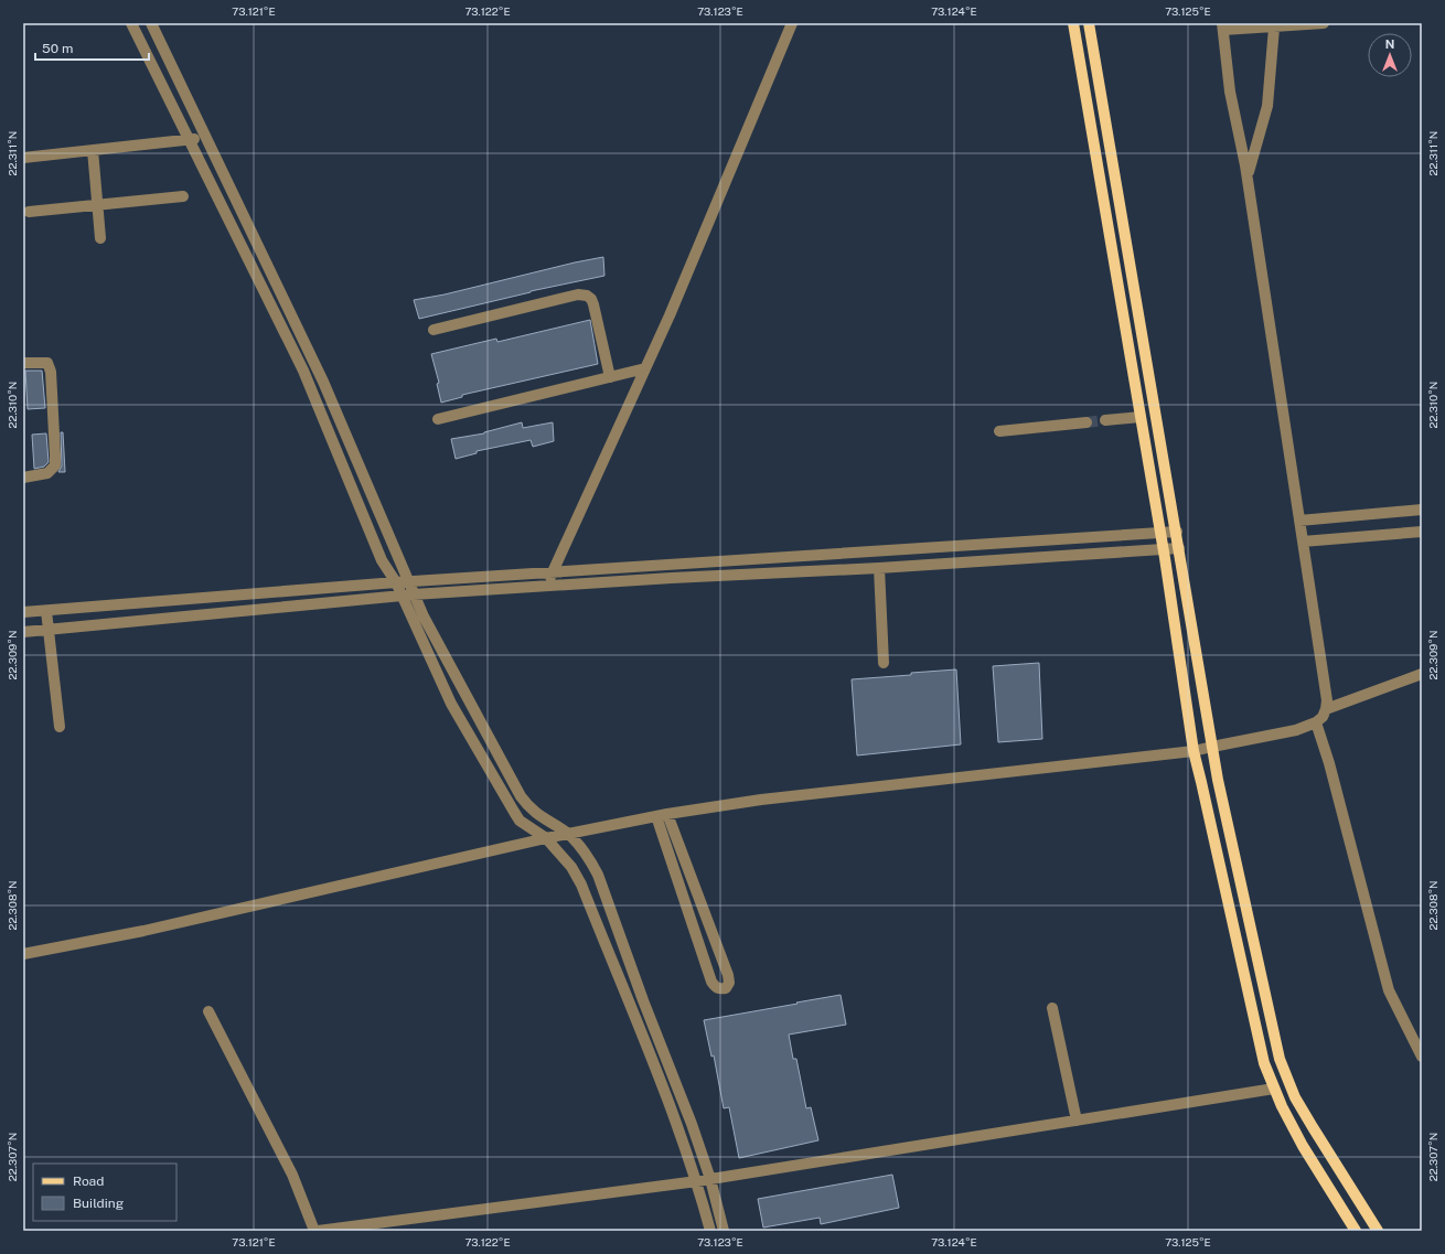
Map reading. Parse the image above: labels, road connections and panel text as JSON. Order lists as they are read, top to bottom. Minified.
{"legend":["Road","Building"],"scale_bar":"50 m","north":"top","coordinates":["73.121°E","73.122°E","73.123°E","73.124°E","73.125°E","22.311°N","22.310°N","22.309°N","22.308°N","22.307°N"]}
